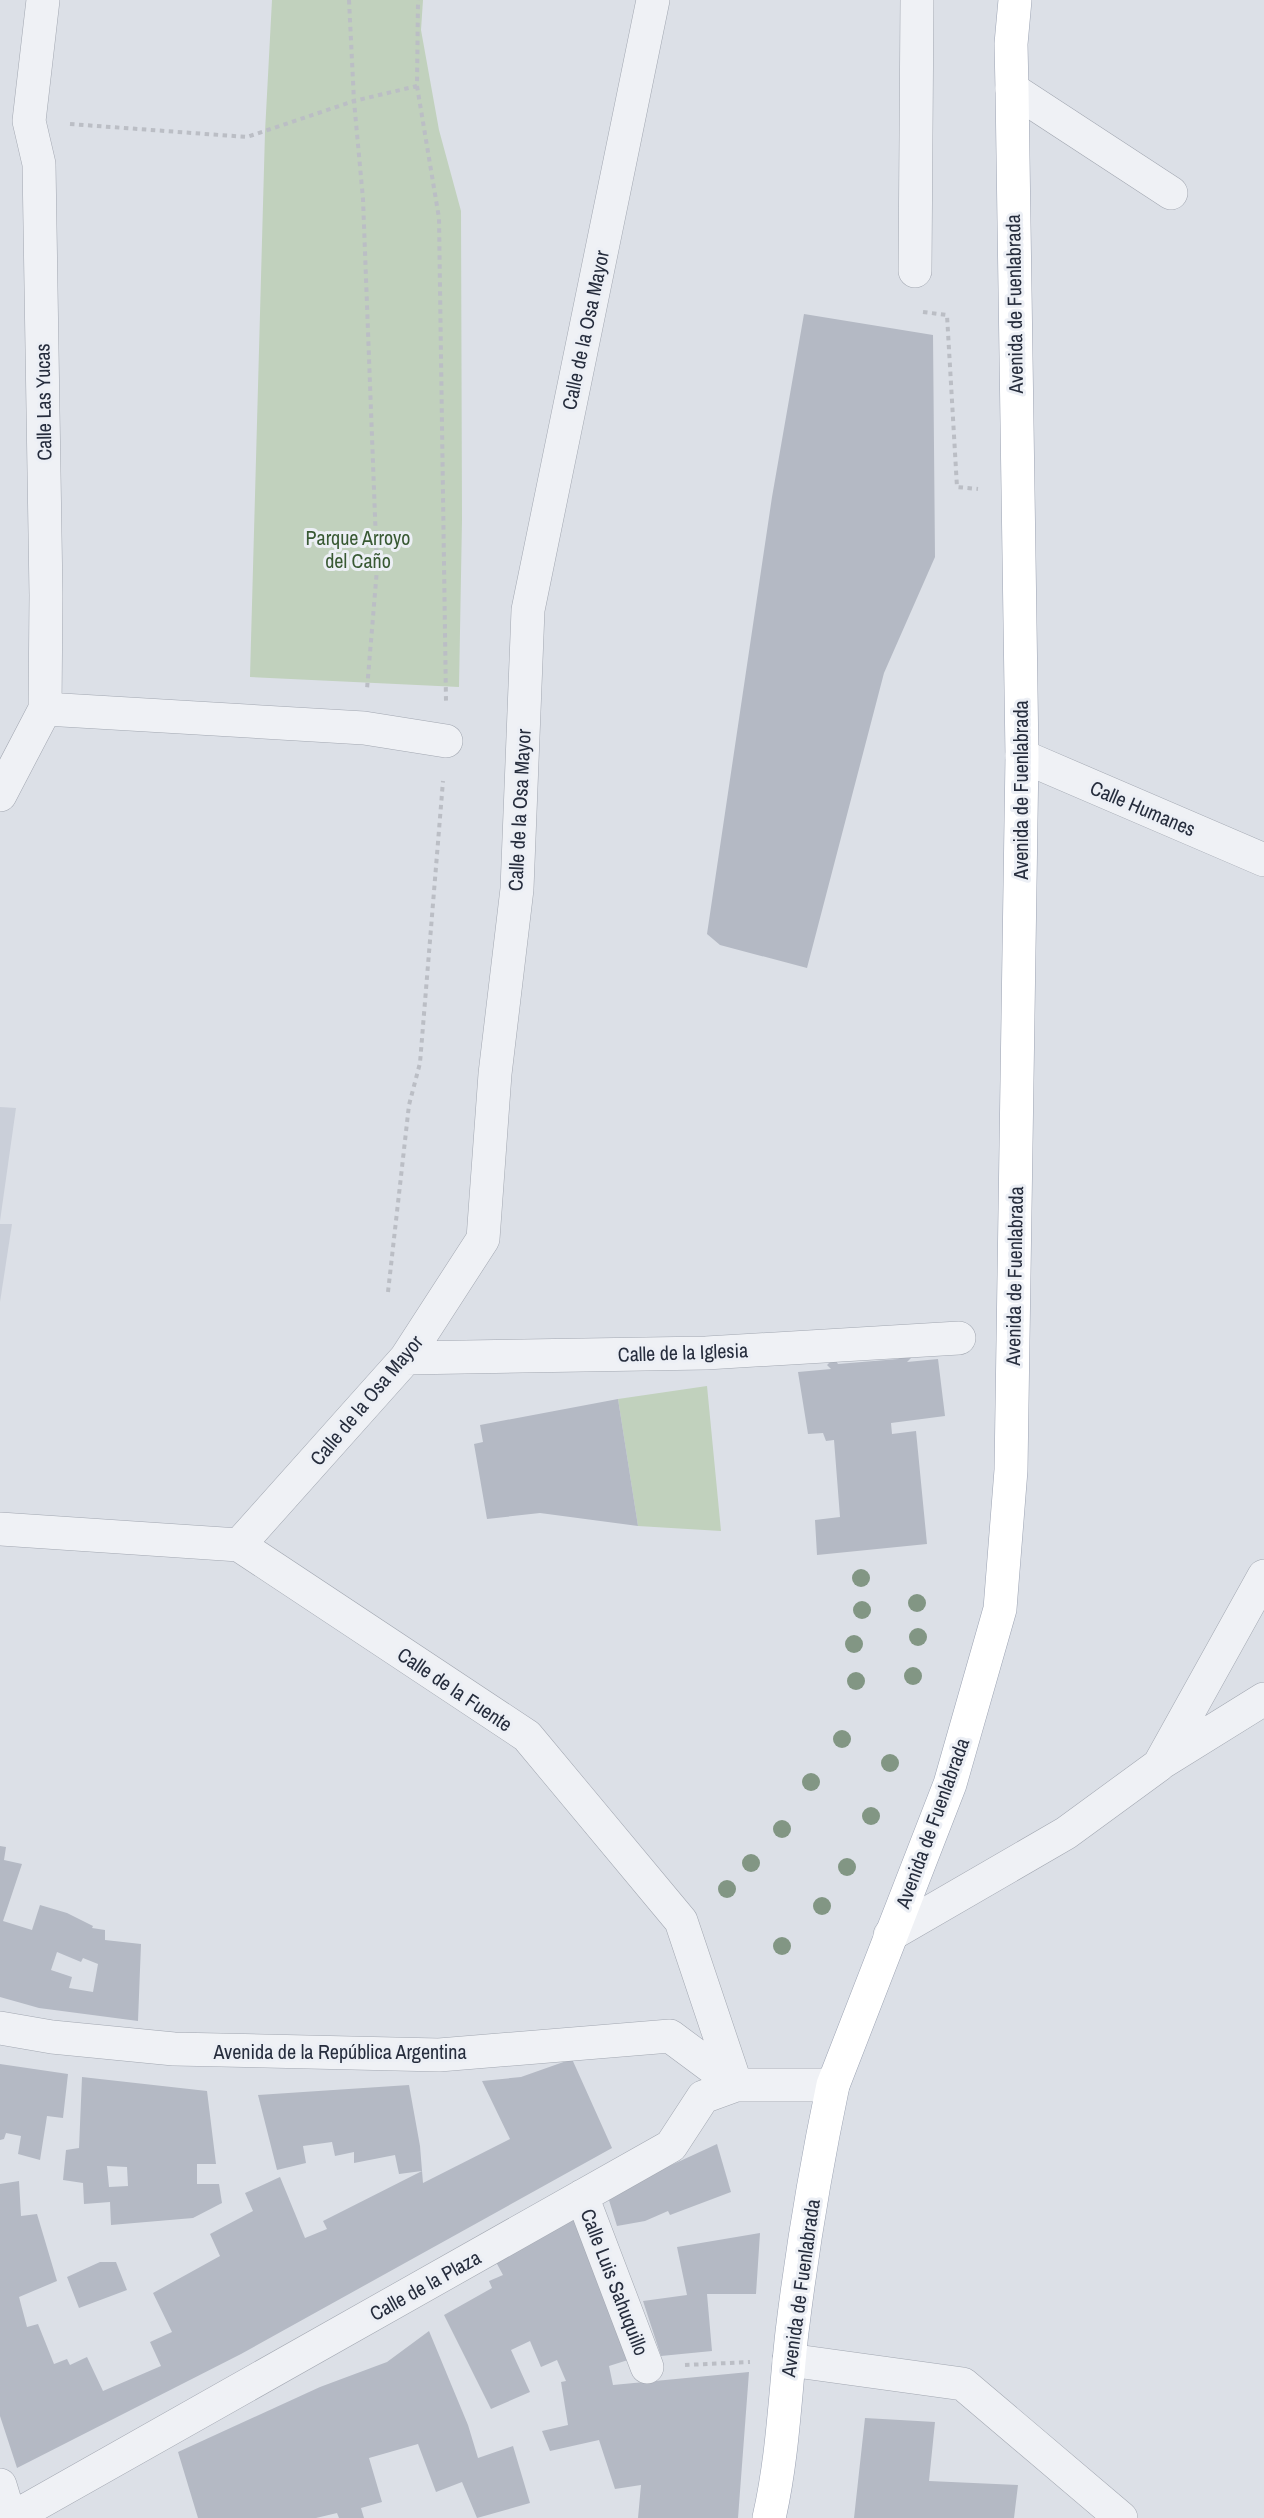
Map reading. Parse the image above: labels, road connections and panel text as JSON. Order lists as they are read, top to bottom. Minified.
{"streets":{"main road":["Avenida de Fuenlabrada"],"street":["Calle de la Osa Mayor","Calle Las Yucas","Calle Humanes","Calle de la Iglesia","Calle de la Fuente","Avenida de la República Argentina","Calle Luis Sahuquillo","Calle de la Plaza"]},"crossings":[["Avenida de Fuenlabrada","Calle Humanes"],["Avenida de Fuenlabrada","Calle de la Plaza"],["Calle de la Osa Mayor","Calle de la Iglesia"],["Calle de la Osa Mayor","Calle de la Fuente"],["Calle de la Fuente","Avenida de la República Argentina"],["Calle de la Fuente","Calle de la Plaza"],["Avenida de la República Argentina","Calle de la Plaza"],["Calle Luis Sahuquillo","Calle de la Plaza"]],"parks":["Parque Arroyo del Caño"]}
